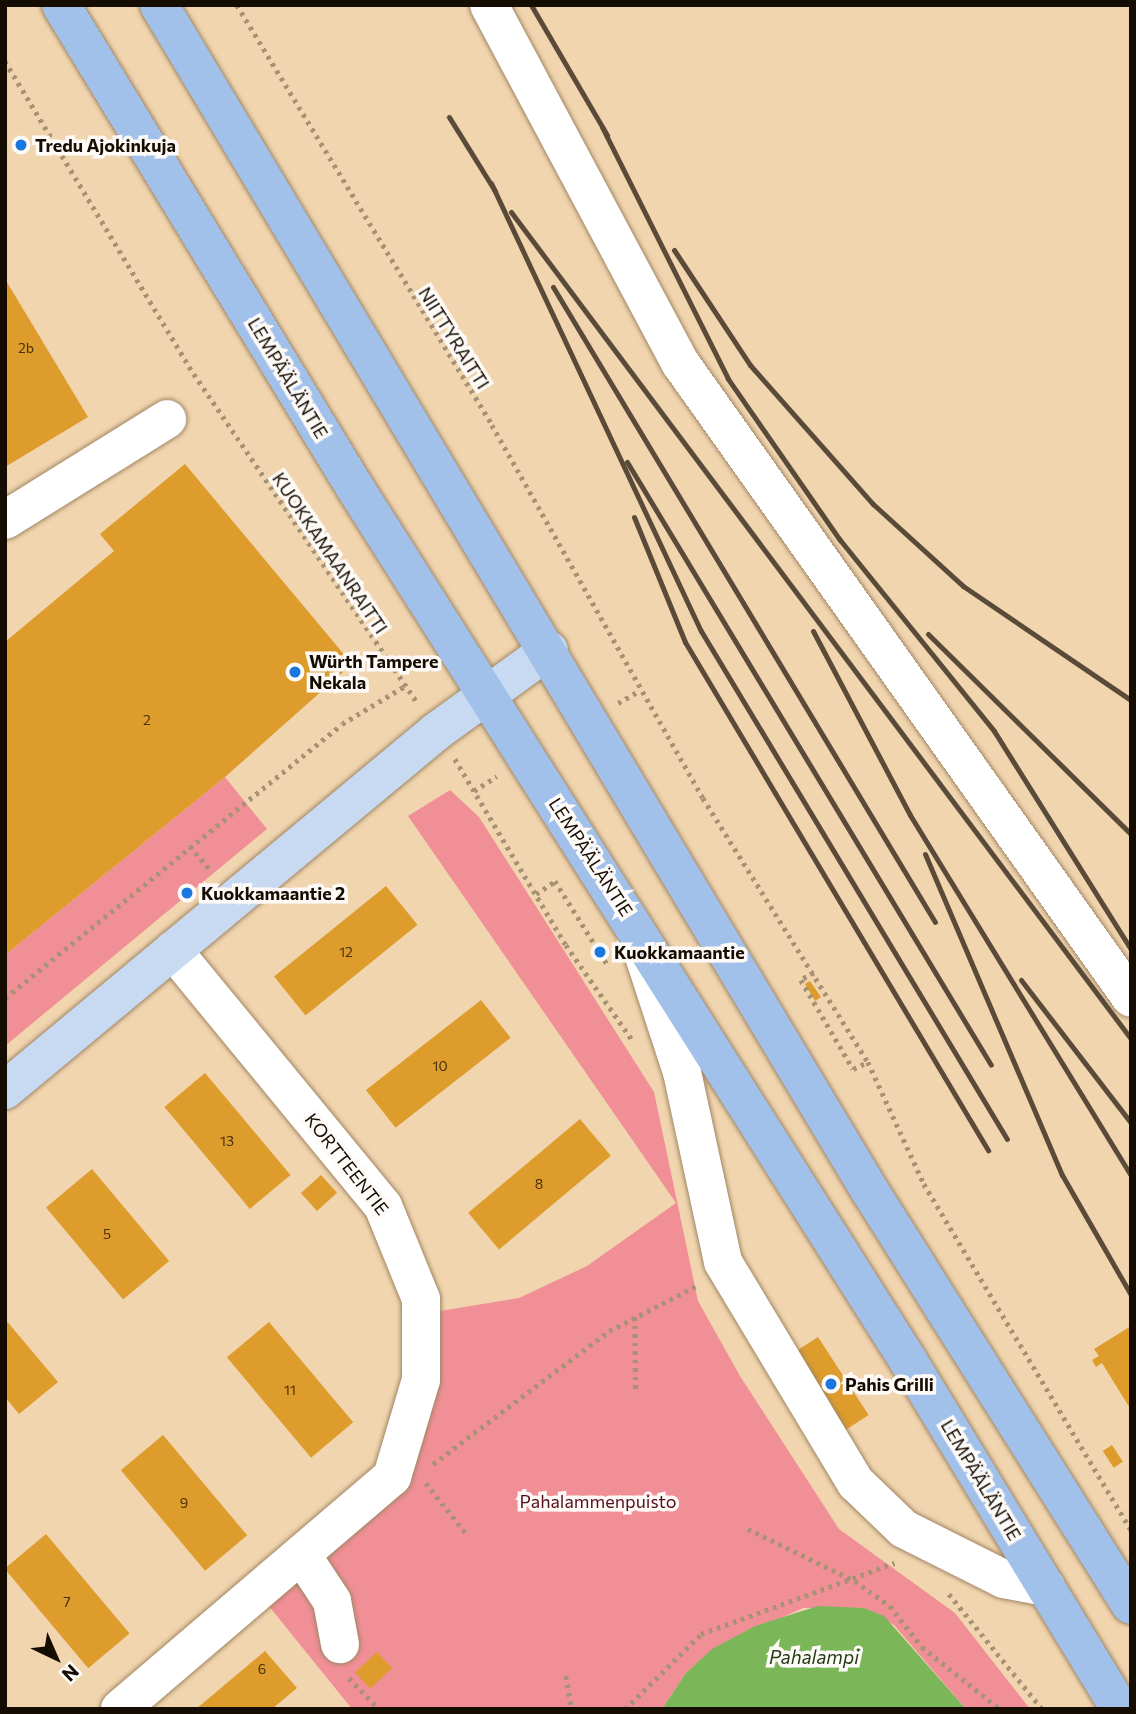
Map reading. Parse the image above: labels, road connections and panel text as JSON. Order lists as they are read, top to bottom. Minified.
{"streets":{"highway":["LEMPÄÄLÄNTIE"],"street":["KORTTEENTIE"],"path":["NIITTYRAITTI","KUOKKAMAANRAITTI"]},"water":["Pahalampi"],"parks":["Pahalammenpuisto"],"places":["Tredu Ajokinkuja","Würth Tampere Nekala","Kuokkamaantie 2","Kuokkamaantie","Pahis Grilli"],"house_numbers":["2b","2","12","10","13","8","5","11","9","7","6"],"north":"bottom right"}
